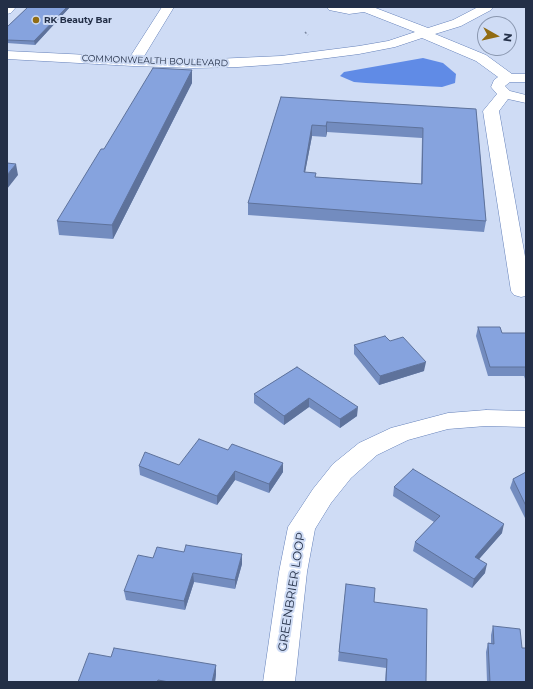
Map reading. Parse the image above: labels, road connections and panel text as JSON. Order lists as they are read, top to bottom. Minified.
{"streets":{"street":["COMMONWEALTH BOULEVARD","GREENBRIER LOOP"]},"places":["RK Beauty Bar"],"north":"right"}
